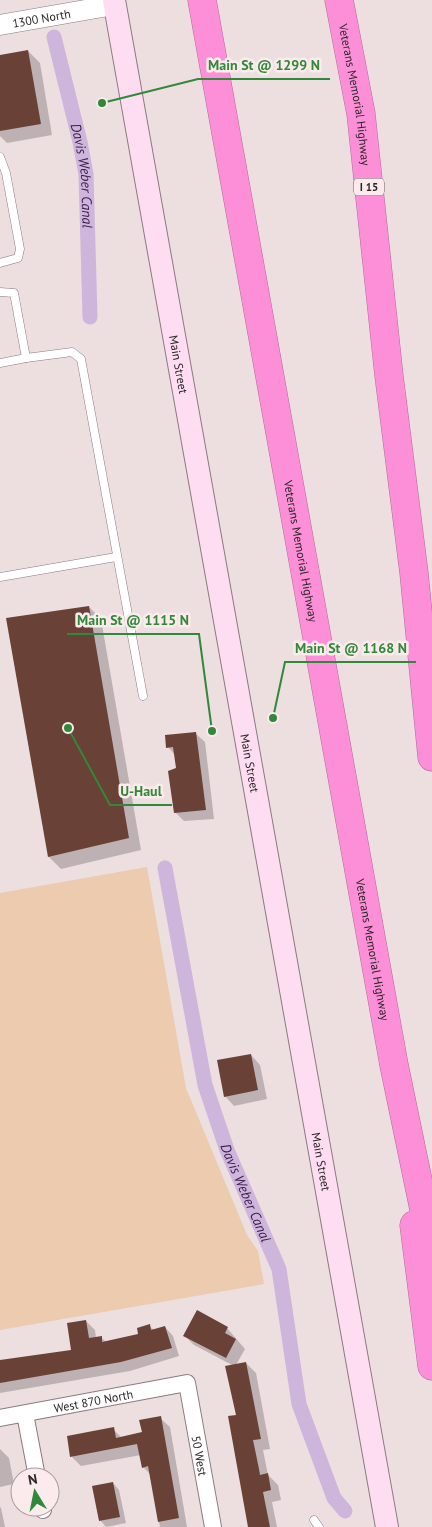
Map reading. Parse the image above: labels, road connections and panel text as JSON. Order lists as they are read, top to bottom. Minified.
{"streets":{"highway":["Veterans Memorial Highway","I 15"],"main road":["Main Street"],"street":["1300 North","West 870 North","50 West"]},"crossings":[["1300 North","Main Street"],["West 870 North","50 West"]],"water":["Davis Weber Canal"],"places":["Main St @ 1299 N","Main St @ 1168 N","U-Haul","Main St @ 1115 N"],"north":"top"}
